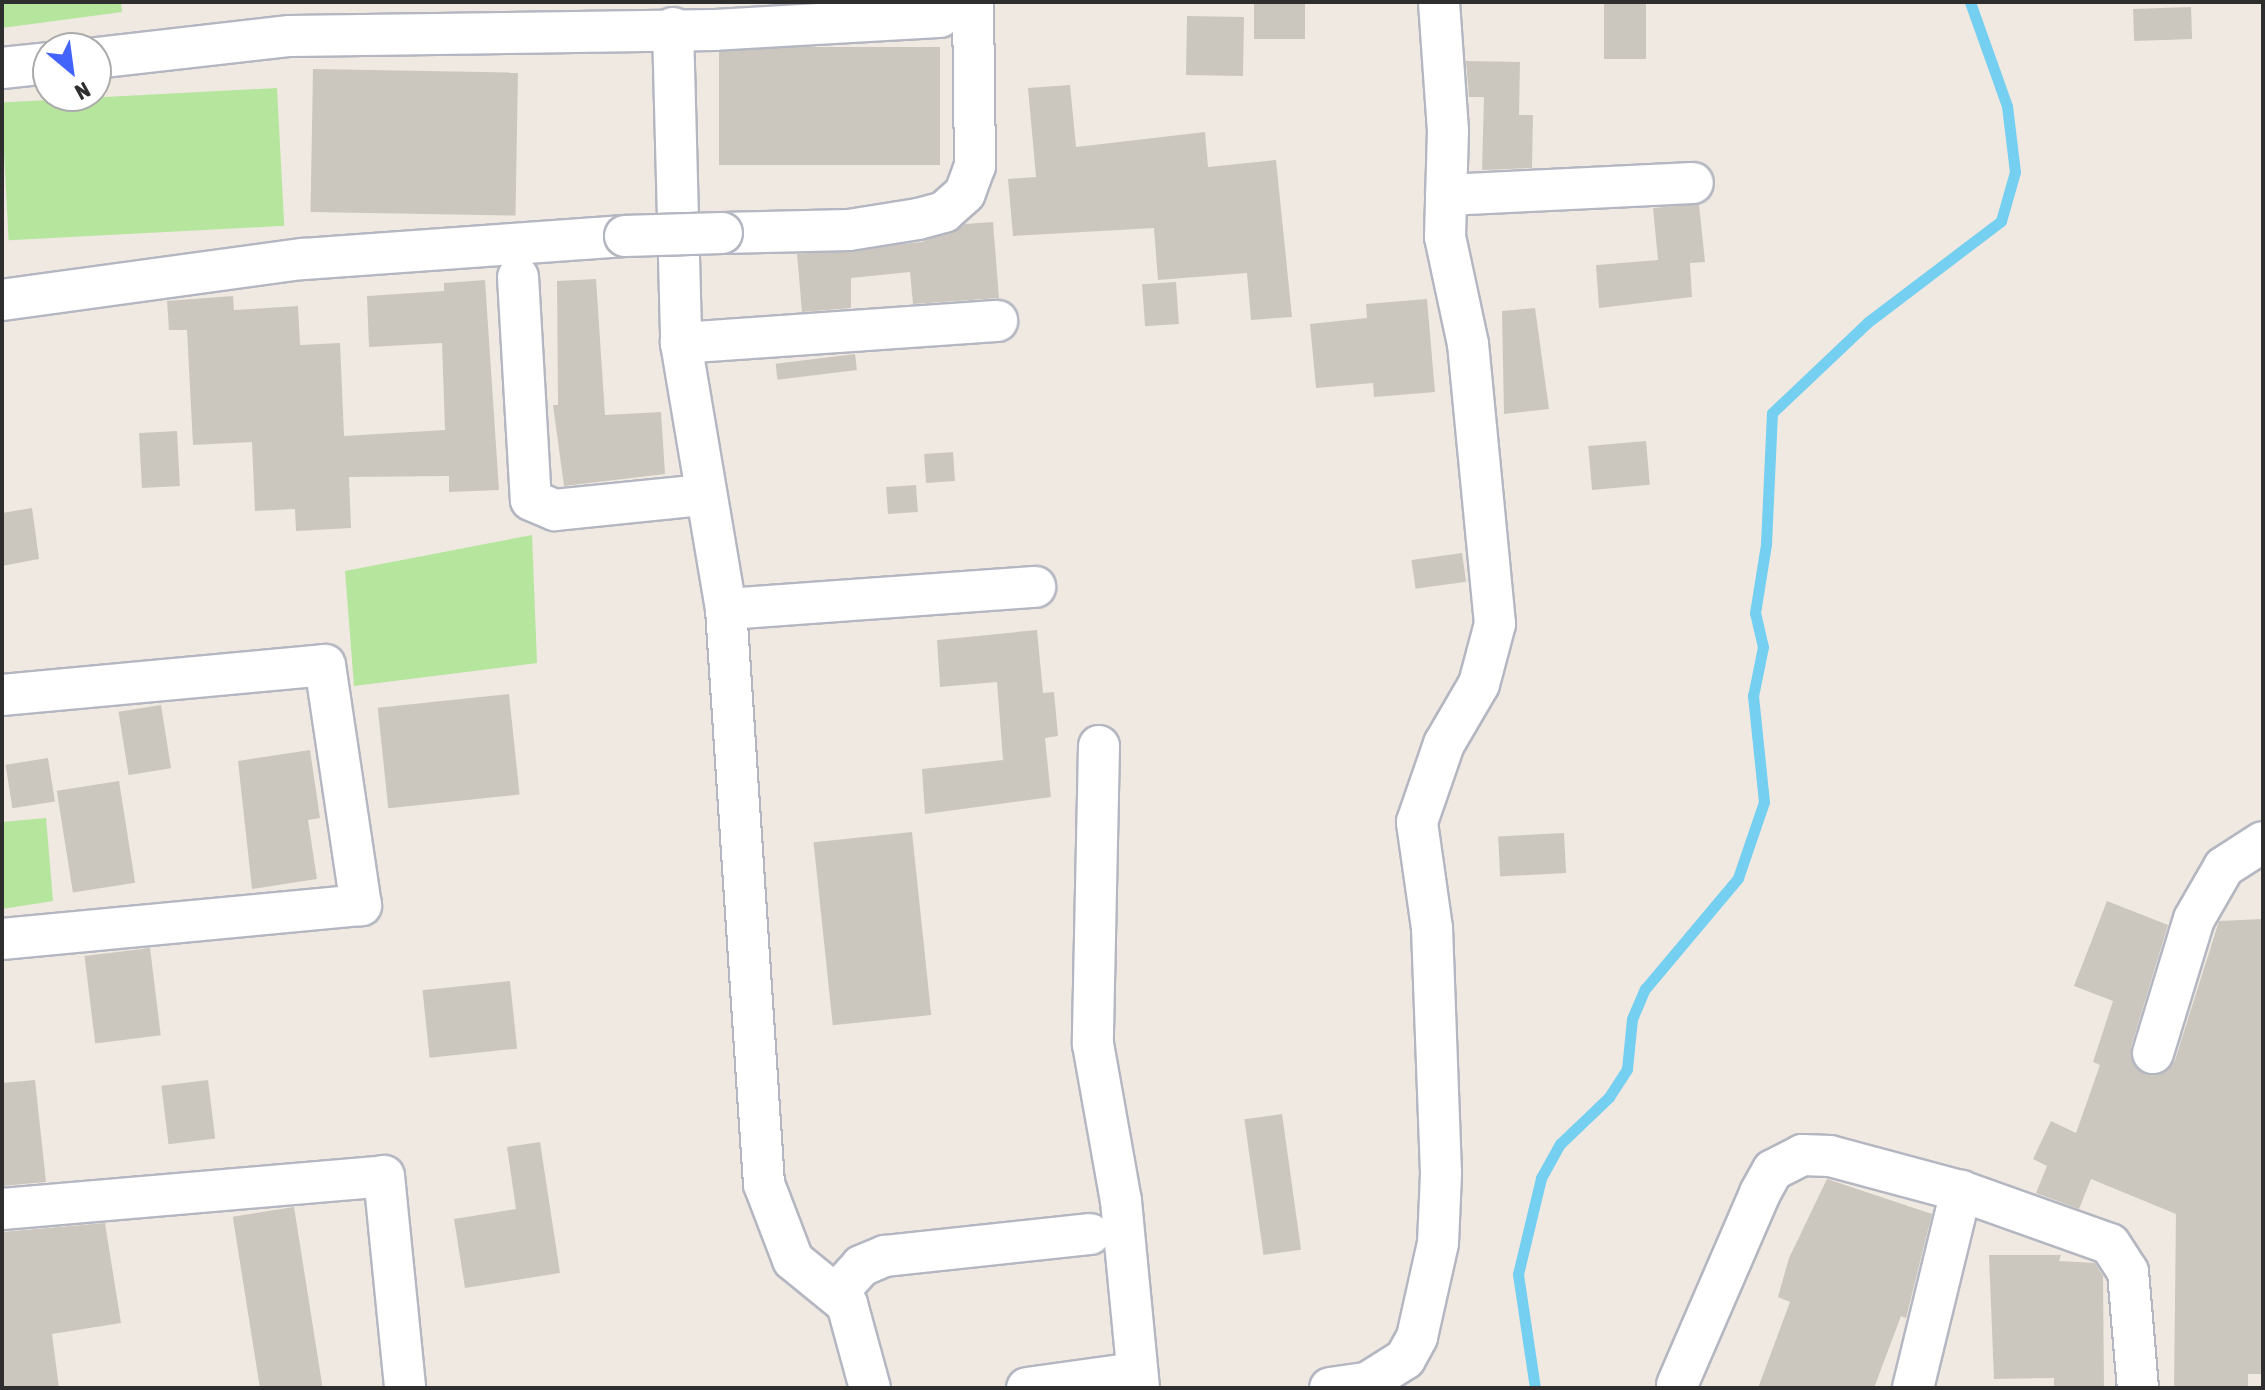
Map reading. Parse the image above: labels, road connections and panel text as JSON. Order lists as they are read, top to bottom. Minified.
{"north":"bottom right"}
